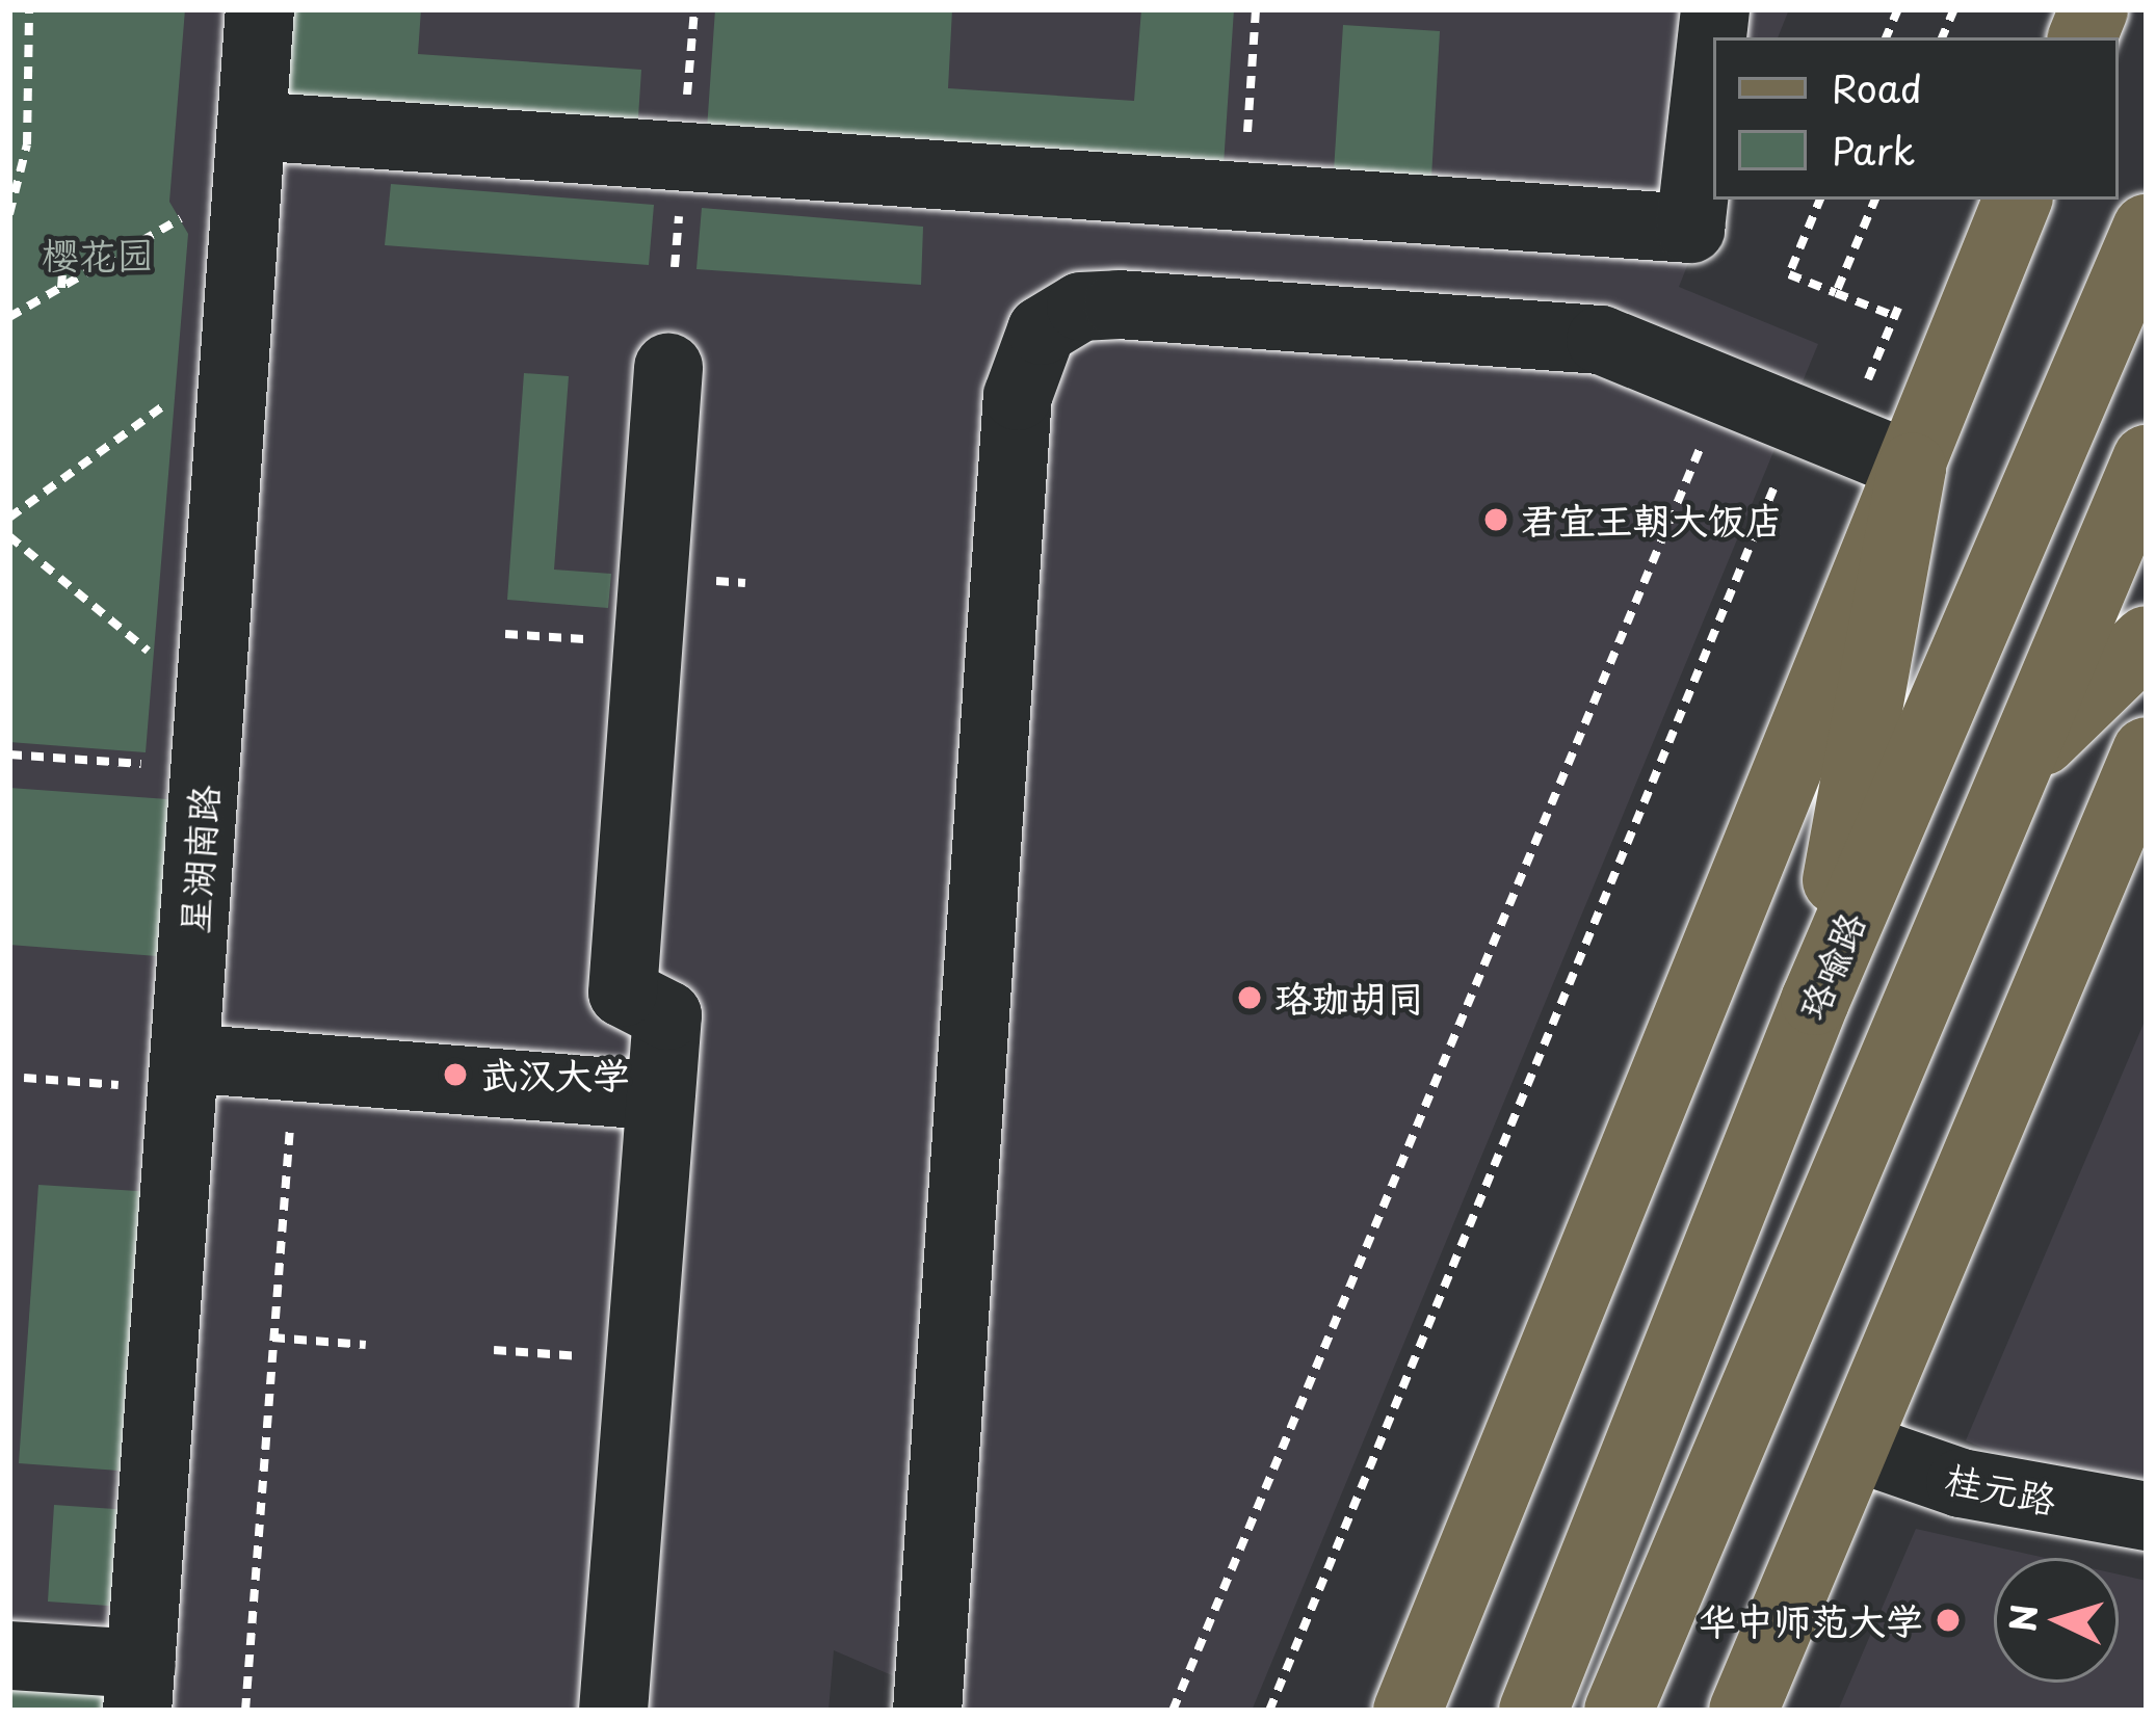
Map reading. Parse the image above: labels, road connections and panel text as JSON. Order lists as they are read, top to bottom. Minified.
{"streets":{"main road":["珞喻路"],"street":["星湖南路","桂元路"]},"parks":["樱花园"],"places":["君宜王朝大饭店","珞珈胡同","武汉大学","华中师范大学"],"legend":["Road","Park"],"north":"left"}
